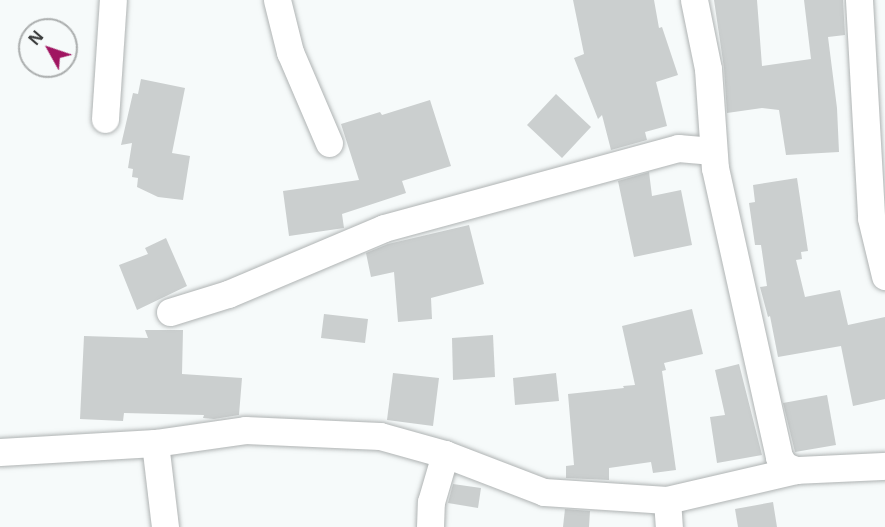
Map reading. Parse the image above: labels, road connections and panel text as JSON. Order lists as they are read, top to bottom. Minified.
{"north":"top left"}
